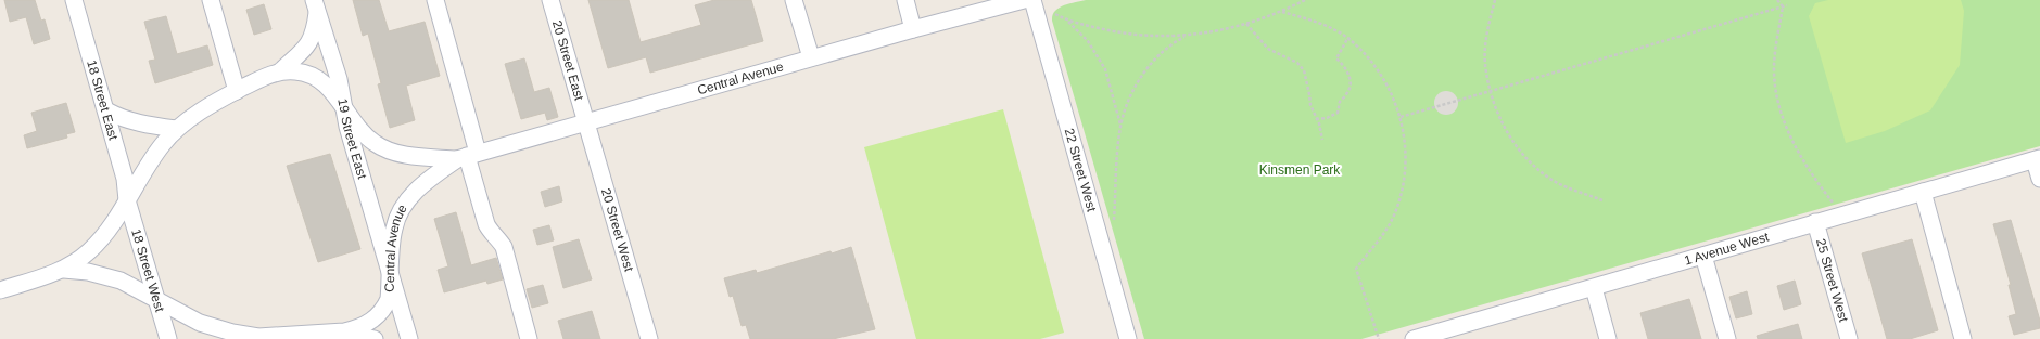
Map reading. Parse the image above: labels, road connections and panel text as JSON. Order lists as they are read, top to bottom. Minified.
{"streets":{"street":["20 Street East","Central Avenue","18 Street East","19 Street East","22 Street West","20 Street West","1 Avenue West","18 Street West","25 Street West"]},"crossings":[["20 Street East","Central Avenue"],["20 Street East","20 Street West"],["Central Avenue","18 Street East"],["Central Avenue","19 Street East"],["Central Avenue","20 Street West"],["Central Avenue","18 Street West"],["18 Street East","18 Street West"],["1 Avenue West","25 Street West"]],"parks":["Kinsmen Park"]}
